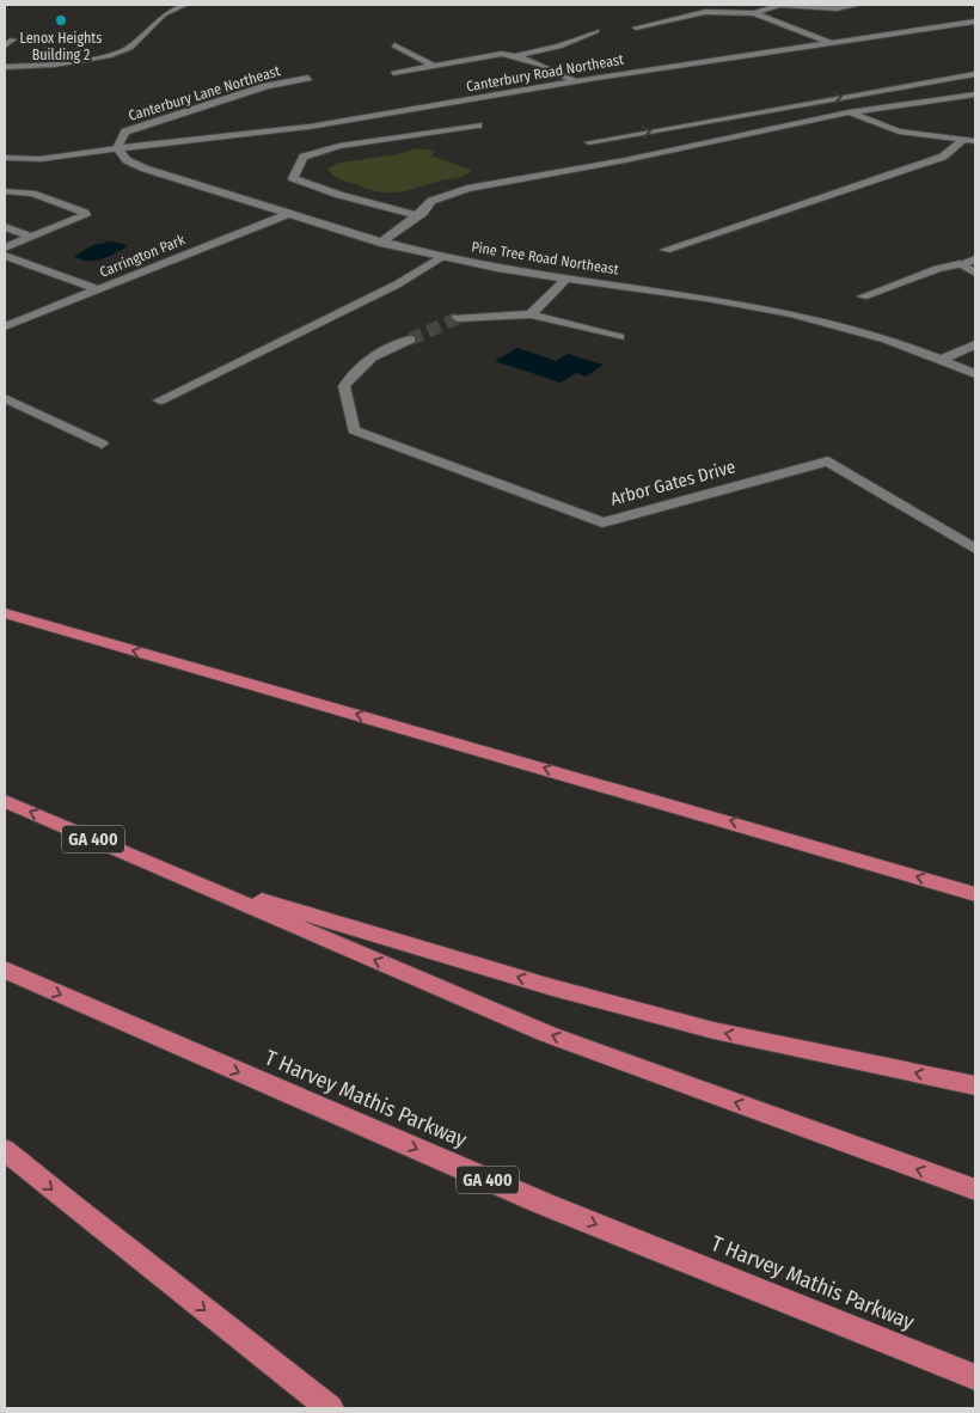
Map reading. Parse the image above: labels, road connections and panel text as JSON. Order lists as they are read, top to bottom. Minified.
{"streets":{"highway":["GA 400","T Harvey Mathis Parkway"],"street":["Canterbury Road Northeast","Canterbury Lane Northeast","Carrington Park","Pine Tree Road Northeast","Arbor Gates Drive"]},"crossings":[["Canterbury Road Northeast","Canterbury Lane Northeast"],["Canterbury Road Northeast","Pine Tree Road Northeast"],["Canterbury Lane Northeast","Pine Tree Road Northeast"],["Carrington Park","Pine Tree Road Northeast"]],"places":["Lenox Heights Building 2"]}
